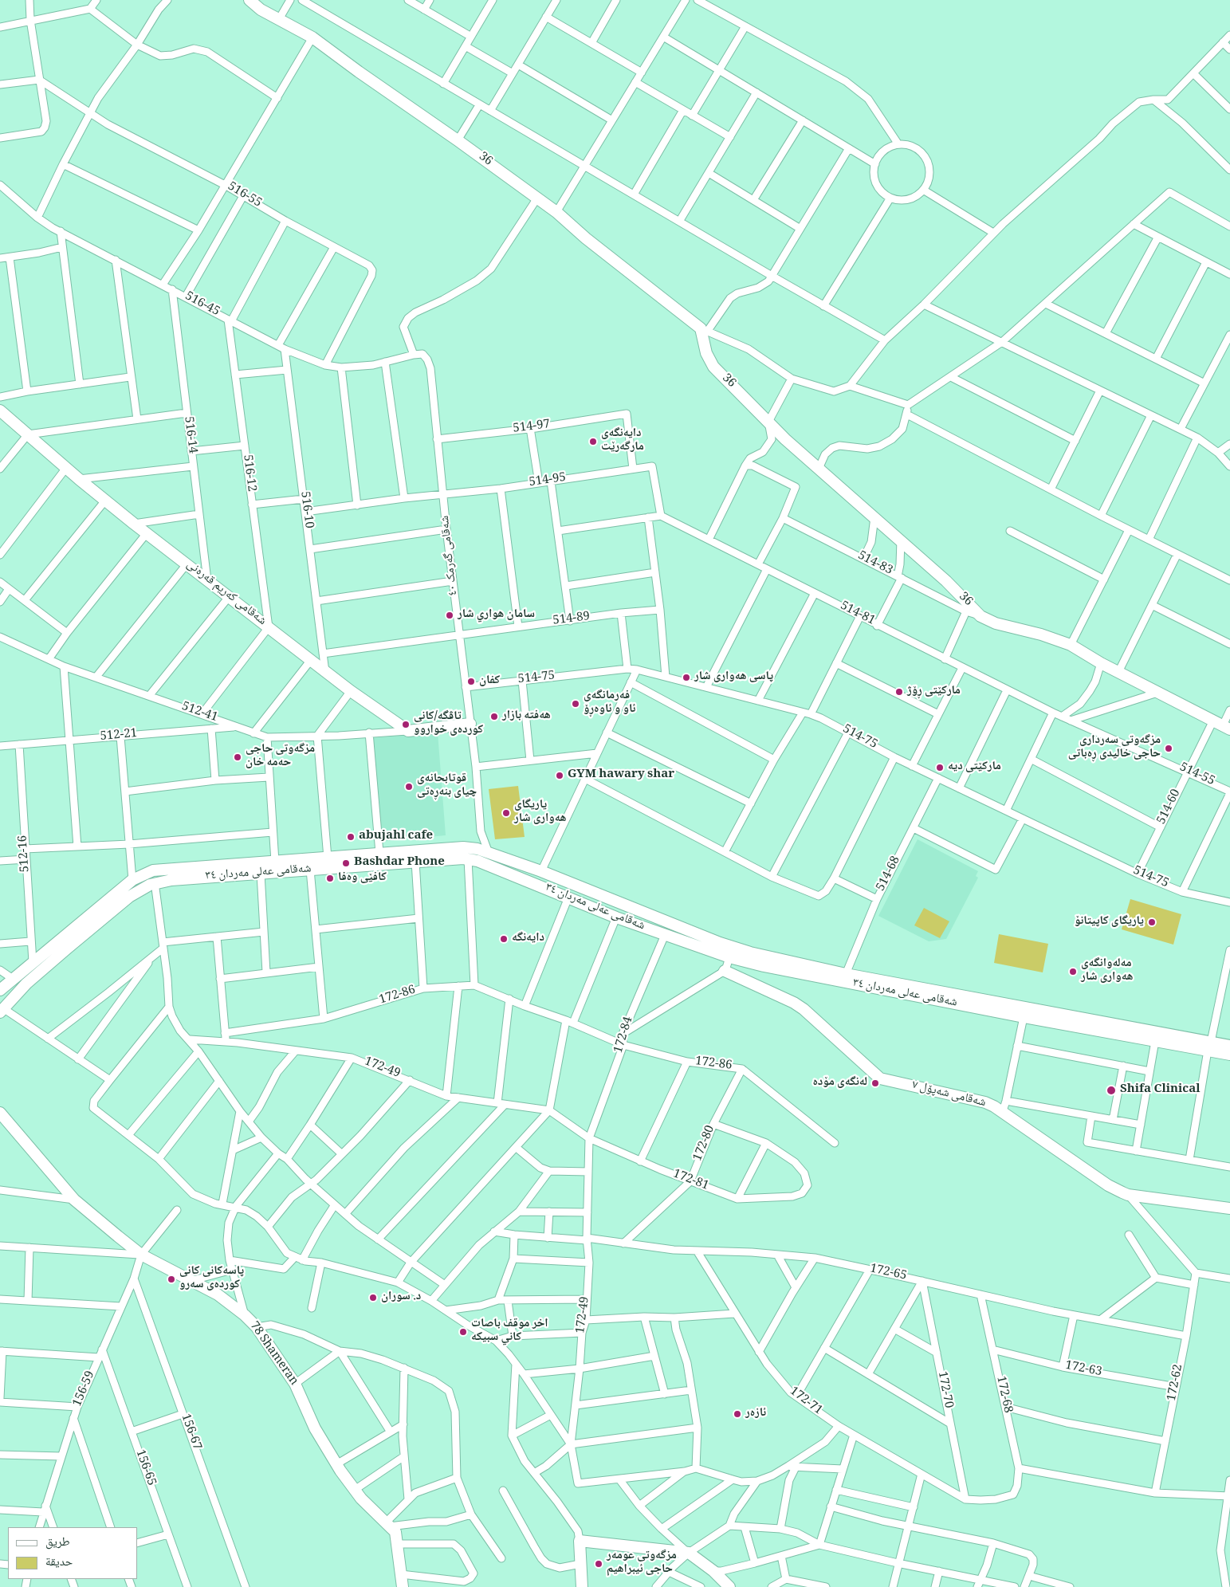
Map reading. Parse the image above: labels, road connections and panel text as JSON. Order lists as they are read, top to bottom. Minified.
{"streets":{"street":["36","516-55","516-45","514-97","516-14","516-12","514-95","516-10","شەقامی گەرمک ٤٠","514-83","شەقامی کەریم قەرەنی","514-81","514-89","514-75","512-41","512-21","514-55","514-60","512-16","شەقامی عەلی مەردان ٣٤","514-68","172-86","172-84","172-49","شەقامی شەپۆل ٧","172-80","172-81","172-65","78 Shameran","172-63","172-62","156-59","172-70","172-68","172-71","156-67","156-65"]},"crossings":[["36","514-83"],["36","514-60"],["516-55","516-45"],["516-45","516-14"],["516-45","516-12"],["516-45","516-10"],["516-45","شەقامی گەرمک ٤٠"],["514-97","514-95"],["514-97","شەقامی گەرمک ٤٠"],["516-14","شەقامی کەریم قەرەنی"],["516-12","شەقامی کەریم قەرەنی"],["514-95","516-10"],["514-95","شەقامی گەرمک ٤٠"],["514-95","514-81"],["516-10","شەقامی کەریم قەرەنی"],["516-10","514-89"],["شەقامی گەرمک ٤٠","514-89"],["شەقامی گەرمک ٤٠","514-75"],["شەقامی گەرمک ٤٠","شەقامی عەلی مەردان ٣٤"],["شەقامی کەریم قەرەنی","512-41"],["514-81","514-55"],["514-75","514-60"],["514-75","514-68"],["512-41","512-21"],["512-21","512-16"],["514-55","514-60"],["512-16","شەقامی عەلی مەردان ٣٤"],["شەقامی عەلی مەردان ٣٤","514-68"],["شەقامی عەلی مەردان ٣٤","172-84"],["172-86","172-84"],["172-86","172-80"],["172-84","172-49"],["172-84","172-81"],["172-49","172-81"],["172-49","172-65"],["172-80","172-81"],["172-80","172-65"],["172-65","172-62"],["172-65","172-70"],["172-65","172-68"],["172-65","172-71"],["78 Shameran","156-59"],["172-63","172-62"],["172-63","172-68"],["156-59","156-67"],["156-59","156-65"],["172-70","172-68"],["172-70","172-71"],["172-68","172-71"]],"places":["دایەنگەی مارگەرێت","سامان هواري شار","پاسی هەواری شار","كفان","مارکێتی ڕۆژ","فەرمانگەی ئاو و ئاوەڕۆ","هەفتە بازار","تاڤگە/کانی کوردەی خواروو","مزگەوتی سەرداری حاجی خالیدی ڕەباتی","مزگەوتی حاجی حەمە خان","مارکێتی دیە","GYM hawary shar","قوتابحانەی چیای بنەڕەتی","یاریگای هەواری شار","abujahl cafe","Bashdar Phone","کافێی وەفا","یاریگای کاپیتانۆ","دایەنگە","مەلەوانگەی هەواری شار","لەنگەی مۆدە","Shifa Clinical","پاسەکانی کانی کوردەی سەرو","د. سوران","اخر موقف باصات كاني سبيكه","ئازەر","مزگەوتی عومەر حاجی ئیبراهیم"],"legend":["طريق","حديقة"]}
